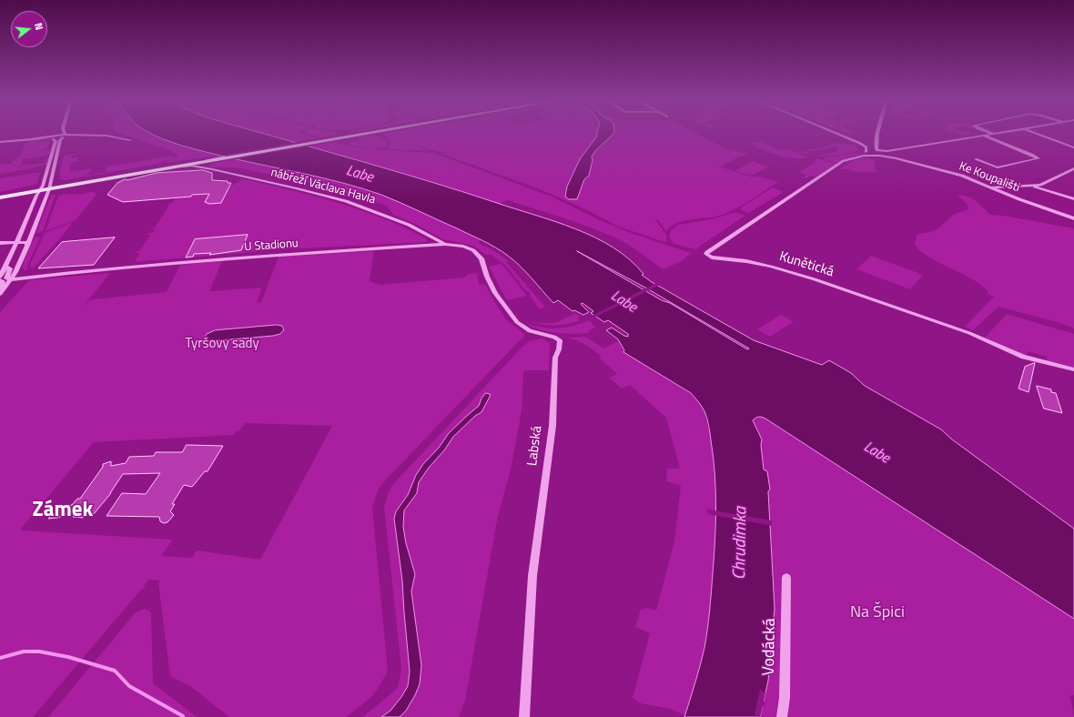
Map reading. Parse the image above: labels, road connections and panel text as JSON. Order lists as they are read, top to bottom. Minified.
{"streets":{"street":["Ke Koupališti","nábřeží Václava Havla","U Stadionu","Kunětická","Labská","Vodácká"]},"crossings":[["Ke Koupališti","Kunětická"],["nábřeží Václava Havla","U Stadionu"],["nábřeží Václava Havla","Labská"],["U Stadionu","Labská"]],"districts":["Zámek"],"water":["Labe","Chrudimka"],"parks":["Tyršovy sady","Na Špici"],"north":"right"}
